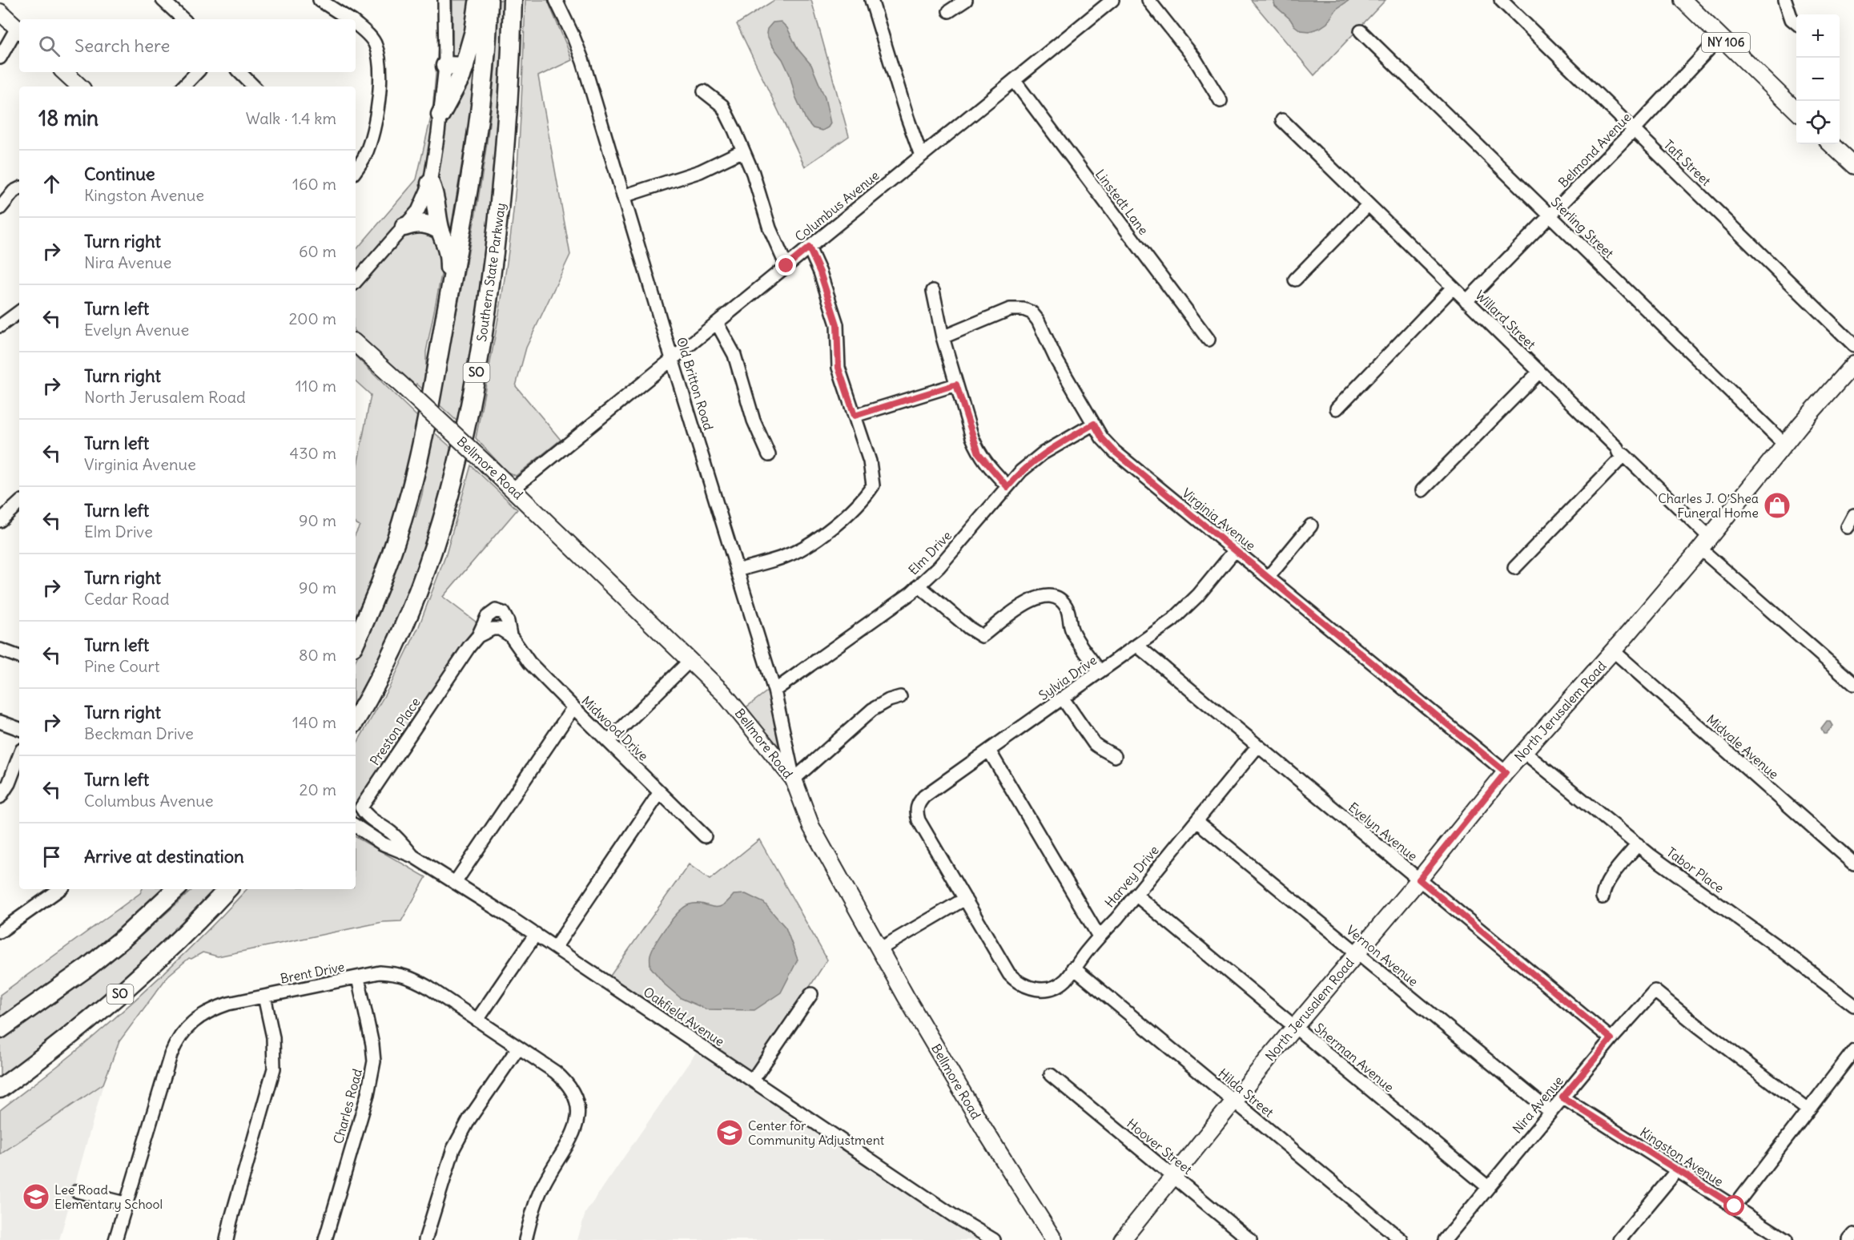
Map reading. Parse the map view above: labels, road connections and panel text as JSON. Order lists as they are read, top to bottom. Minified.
{"streets":{"highway":["Southern State Parkway","SO"],"main road":["NY 106","Bellmore Road","North Jerusalem Road"],"street":["Belmond Avenue","Taft Street","Linstedt Lane","Columbus Avenue","Sterling Street","Willard Street","Old Britton Road","Virginia Avenue","Elm Drive","Sylvia Drive","Midwood Drive","Preston Place","Midvale Avenue","Evelyn Avenue","Tabor Place","Harvey Drive","Vernon Avenue","Brent Drive","Oakfield Avenue","Sherman Avenue","Hilda Street","Nira Avenue","Charles Road","Hoover Street","Kingston Avenue"]},"crossings":[["NY 106","Belmond Avenue"],["Belmond Avenue","Taft Street"],["Belmond Avenue","Sterling Street"],["Belmond Avenue","Willard Street"],["Linstedt Lane","Columbus Avenue"],["Columbus Avenue","Old Britton Road"],["Columbus Avenue","Bellmore Road"],["Sterling Street","North Jerusalem Road"],["Willard Street","North Jerusalem Road"],["Old Britton Road","Bellmore Road"],["Old Britton Road","Elm Drive"],["Virginia Avenue","Elm Drive"],["Virginia Avenue","Sylvia Drive"],["Virginia Avenue","North Jerusalem Road"],["Sylvia Drive","Evelyn Avenue"],["Sylvia Drive","Harvey Drive"],["North Jerusalem Road","Midvale Avenue"],["North Jerusalem Road","Evelyn Avenue"],["North Jerusalem Road","Tabor Place"],["North Jerusalem Road","Vernon Avenue"],["North Jerusalem Road","Sherman Avenue"],["North Jerusalem Road","Hilda Street"],["North Jerusalem Road","Hoover Street"],["Midwood Drive","Preston Place"],["Preston Place","Oakfield Avenue"],["Evelyn Avenue","Harvey Drive"],["Evelyn Avenue","Nira Avenue"],["Harvey Drive","Vernon Avenue"],["Harvey Drive","Sherman Avenue"],["Harvey Drive","Hilda Street"],["Vernon Avenue","Nira Avenue"],["Brent Drive","Charles Road"],["Sherman Avenue","Nira Avenue"],["Nira Avenue","Kingston Avenue"]],"places":{"shop":["Charles J. O’Shea Funeral Home"],"school or university":["Center for Community Adjustment","Lee Road Elementary School"]},"page":{"map_buttons":["+","−"],"search":"Search here","heading":["18 min","Walk · 1.4 km"],"list":[["Continue","Kingston Avenue","160 m"],["Turn right","Nira Avenue","60 m"],["Turn left","Evelyn Avenue","200 m"],["Turn right","North Jerusalem Road","110 m"],["Turn left","Virginia Avenue","430 m"],["Turn left","Elm Drive","90 m"],["Turn right","Cedar Road","90 m"],["Turn left","Pine Court","80 m"],["Turn right","Beckman Drive","140 m"],["Turn left","Columbus Avenue","20 m"],"Arrive at destination"]}}
